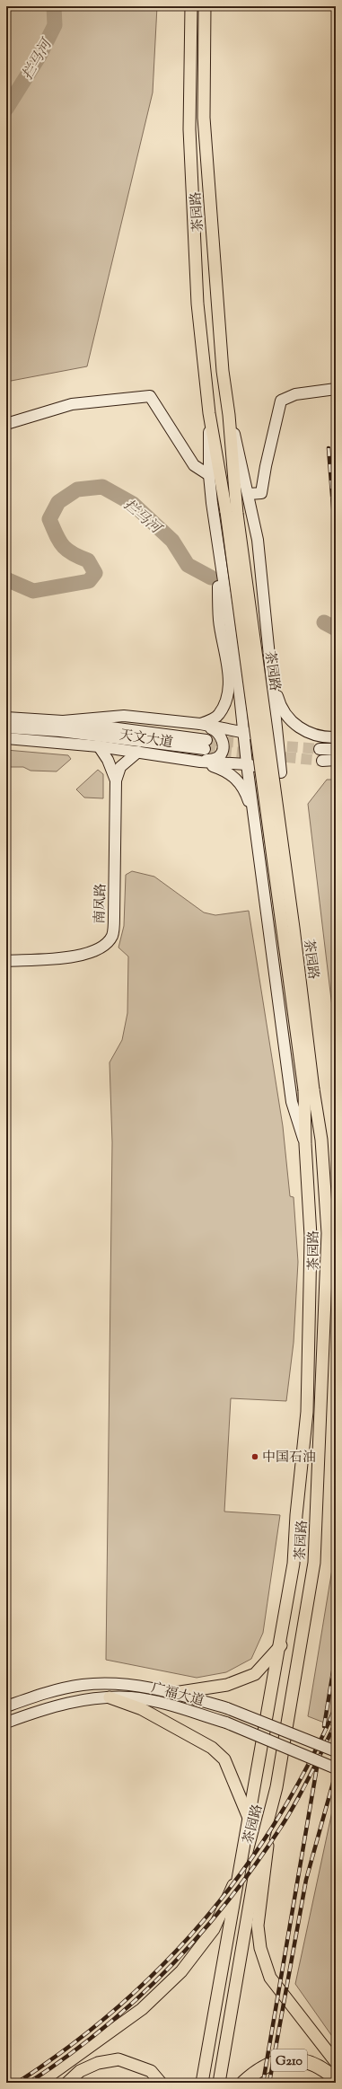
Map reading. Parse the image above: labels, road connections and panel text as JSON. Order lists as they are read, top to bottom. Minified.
{"streets":{"highway":["G210"],"main road":["茶园路"],"street":["天文大道","南凤路","广福大道"]},"crossings":[["茶园路","天文大道"]],"water":["拦马河"],"places":["中国石油"]}
